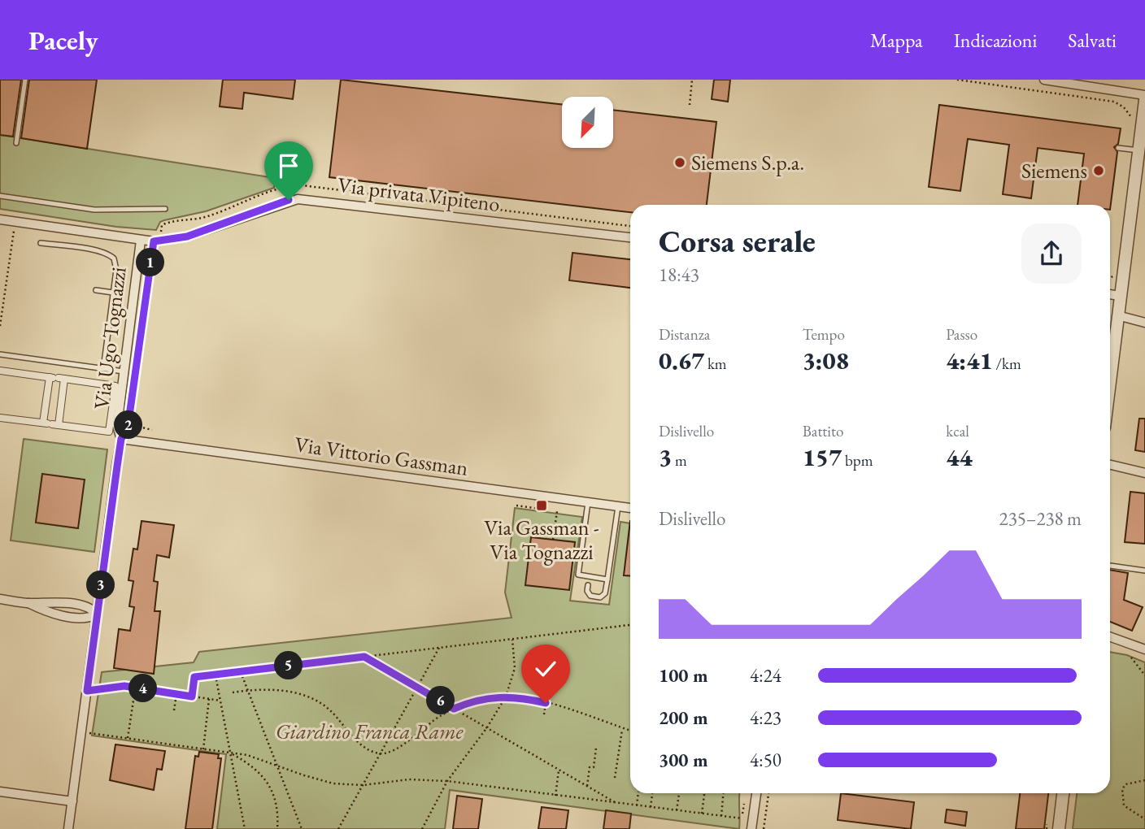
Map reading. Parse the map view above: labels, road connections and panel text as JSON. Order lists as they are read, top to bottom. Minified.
{"streets":{"street":["Via privata Vipiteno","Via Ugo Tognazzi","Via Vittorio Gassman"]},"crossings":[["Via privata Vipiteno","Via Ugo Tognazzi"],["Via Ugo Tognazzi","Via Vittorio Gassman"]],"parks":["Giardino Franca Rame"],"places":{"other":["Siemens S.p.a.","Siemens"],"transit":["Via Gassman - Via Tognazzi"]},"north":"bottom left","page":{"header":"Pacely","nav":["Mappa","Indicazioni","Salvati"],"heading":["Corsa serale","18:43"],"pins":["1","2","3","5","4","6"],"stats":[["Distanza","0.67 km"],["Tempo","3:08"],["Passo","4:41 /km"],["Dislivello","3 m"],["Battito","157 bpm"],["kcal","44"]],"chart":["Dislivello","235–238 m"],"list":[{"name":"100 m","note":"4:24"},{"name":"200 m","note":"4:23"},{"name":"300 m","note":"4:50"}]}}
